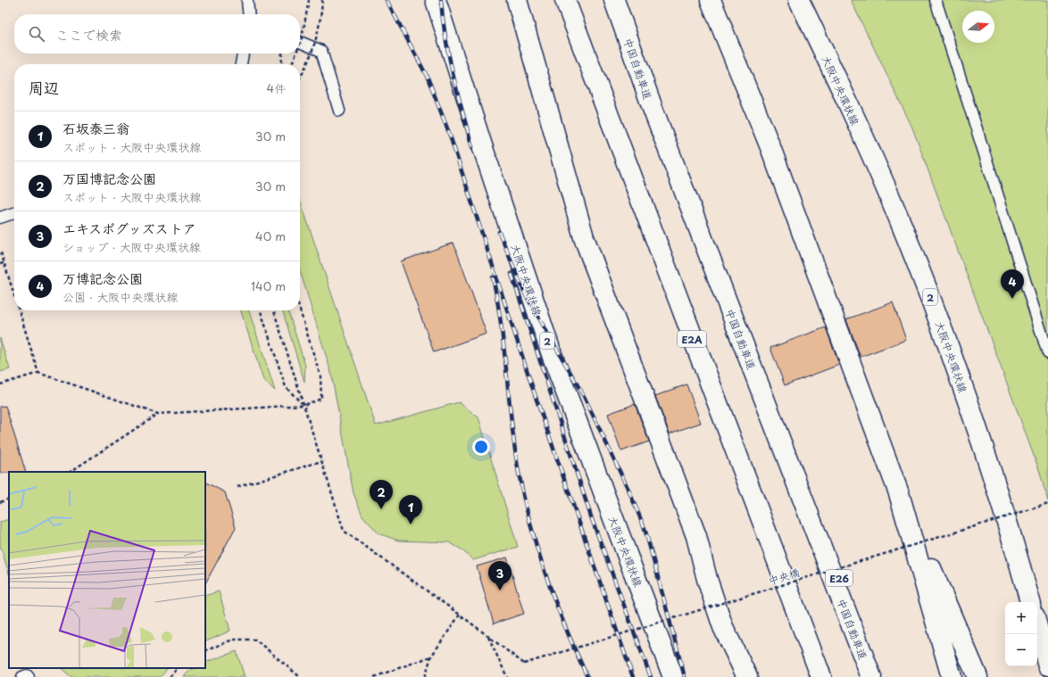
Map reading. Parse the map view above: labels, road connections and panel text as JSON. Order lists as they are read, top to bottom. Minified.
{"streets":{"main road":["中国自動車道","大阪中央環状線","2","E2A","E26"],"path":["中央橋"]},"crossings":[["中国自動車道","E26"]],"north":"right","page":{"search":"ここで検索","heading":["周辺","4件"],"list":[{"mark":"1","name":"石坂泰三翁","note":"スポット · 大阪中央環状線","value":"30 m"},{"mark":"2","name":"万国博記念公園","note":"スポット · 大阪中央環状線","value":"30 m"},{"mark":"3","name":"エキスポグッズストア","note":"ショップ · 大阪中央環状線","value":"40 m"},{"mark":"4","name":"万博記念公園","note":"公園 · 大阪中央環状線","value":"140 m"}],"pins":["4","2","1","3"],"map_buttons":["+","−"]}}
